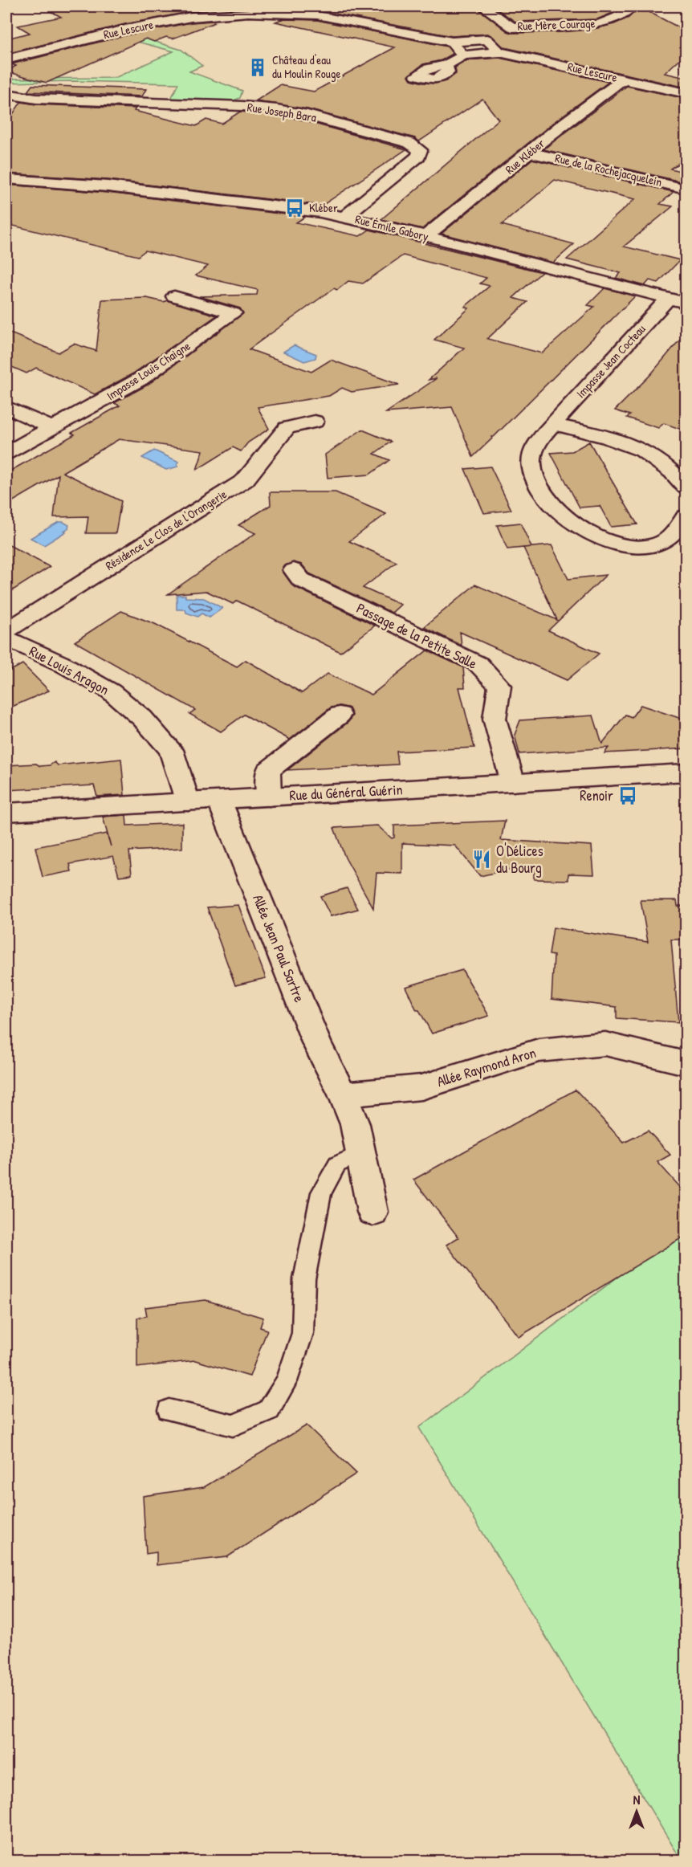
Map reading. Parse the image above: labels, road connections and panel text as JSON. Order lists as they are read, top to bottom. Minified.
{"streets":{"street":["Rue Mère Courage","Rue Lescure","Rue Joseph Bara","Rue Kléber","Rue de la Rochejacquelein","Rue Émile Gabory","Impasse Jean Cocteau","Impasse Louis Chaigne","Résidence Le Clos de l'Orangerie","Passage de la Petite Salle","Rue Louis Aragon","Rue du Général Guérin","Allée Jean Paul Sartre","Allée Raymond Aron"]},"crossings":[["Rue Lescure","Rue Kléber"],["Rue Joseph Bara","Rue Émile Gabory"],["Rue Kléber","Rue de la Rochejacquelein"],["Rue Kléber","Rue Émile Gabory"],["Rue Émile Gabory","Impasse Jean Cocteau"],["Passage de la Petite Salle","Rue du Général Guérin"],["Rue Louis Aragon","Rue du Général Guérin"],["Rue du Général Guérin","Allée Jean Paul Sartre"],["Allée Jean Paul Sartre","Allée Raymond Aron"]],"places":{"building":["Château d'eau du Moulin Rouge"],"bus stop":["Kléber","Renoir"],"restaurant":["O'Délices du Bourg"]},"north":"top"}
